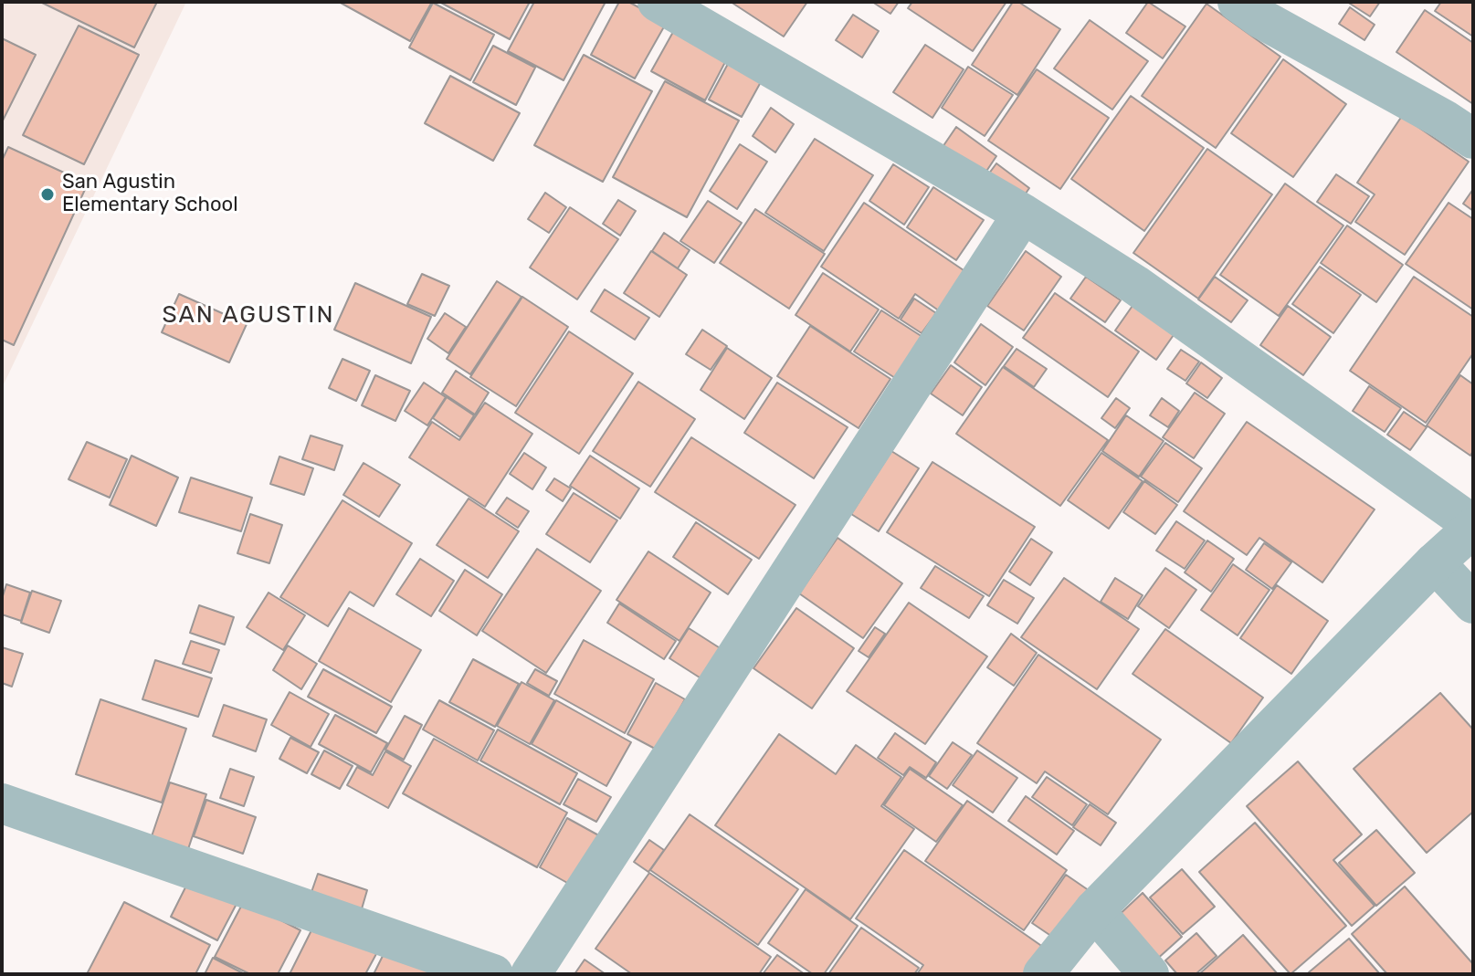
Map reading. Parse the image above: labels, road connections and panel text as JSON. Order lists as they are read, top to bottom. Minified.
{"districts":["SAN AGUSTIN"],"places":["San Agustin Elementary School"]}
